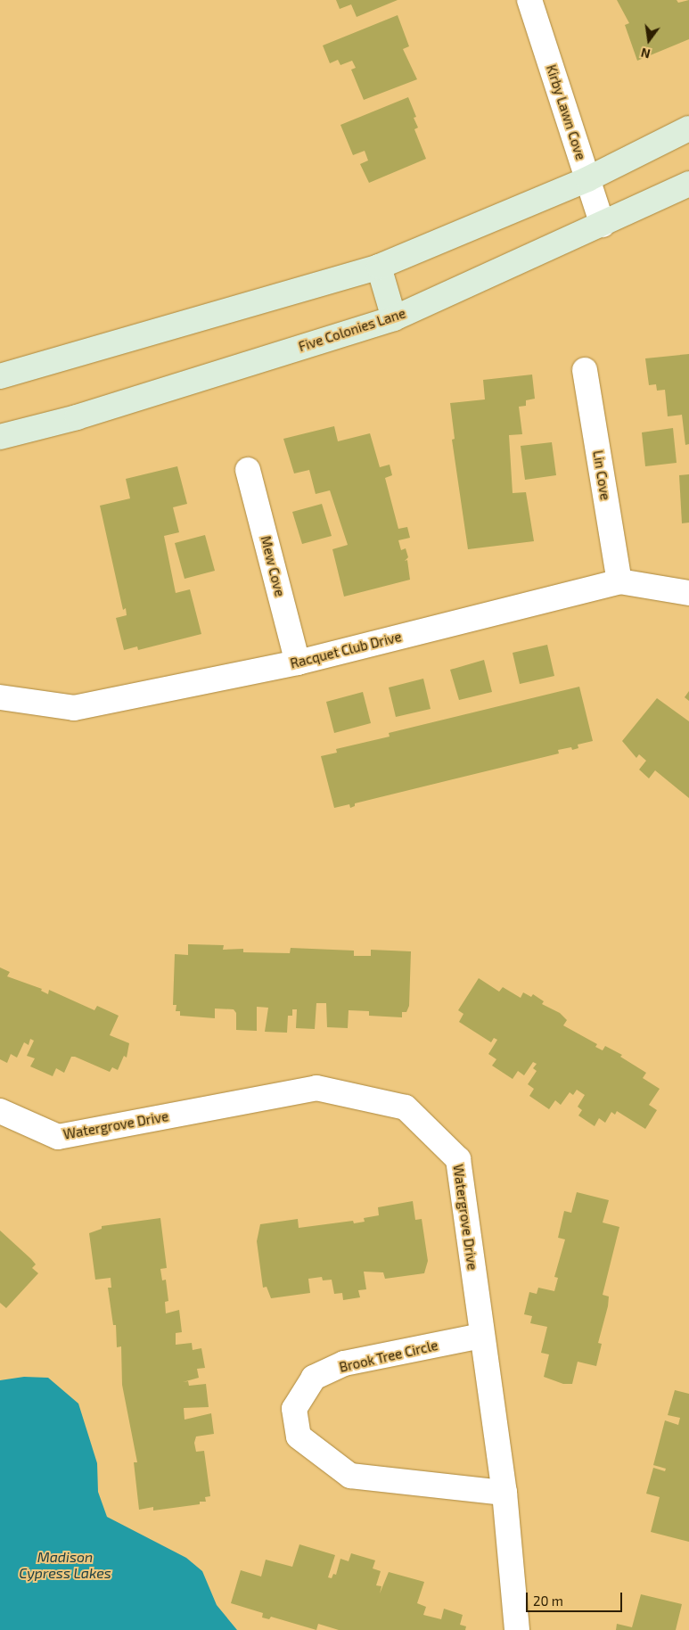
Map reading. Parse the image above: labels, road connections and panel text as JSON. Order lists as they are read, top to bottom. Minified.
{"streets":{"street":["Kirby Lawn Cove","Five Colonies Lane","Lin Cove","Mew Cove","Racquet Club Drive","Watergrove Drive","Brook Tree Circle"]},"crossings":[["Kirby Lawn Cove","Five Colonies Lane"],["Lin Cove","Racquet Club Drive"],["Mew Cove","Racquet Club Drive"],["Watergrove Drive","Brook Tree Circle"]],"water":["Madison Cypress Lakes"],"scale_bar":"20 m","north":"bottom"}
